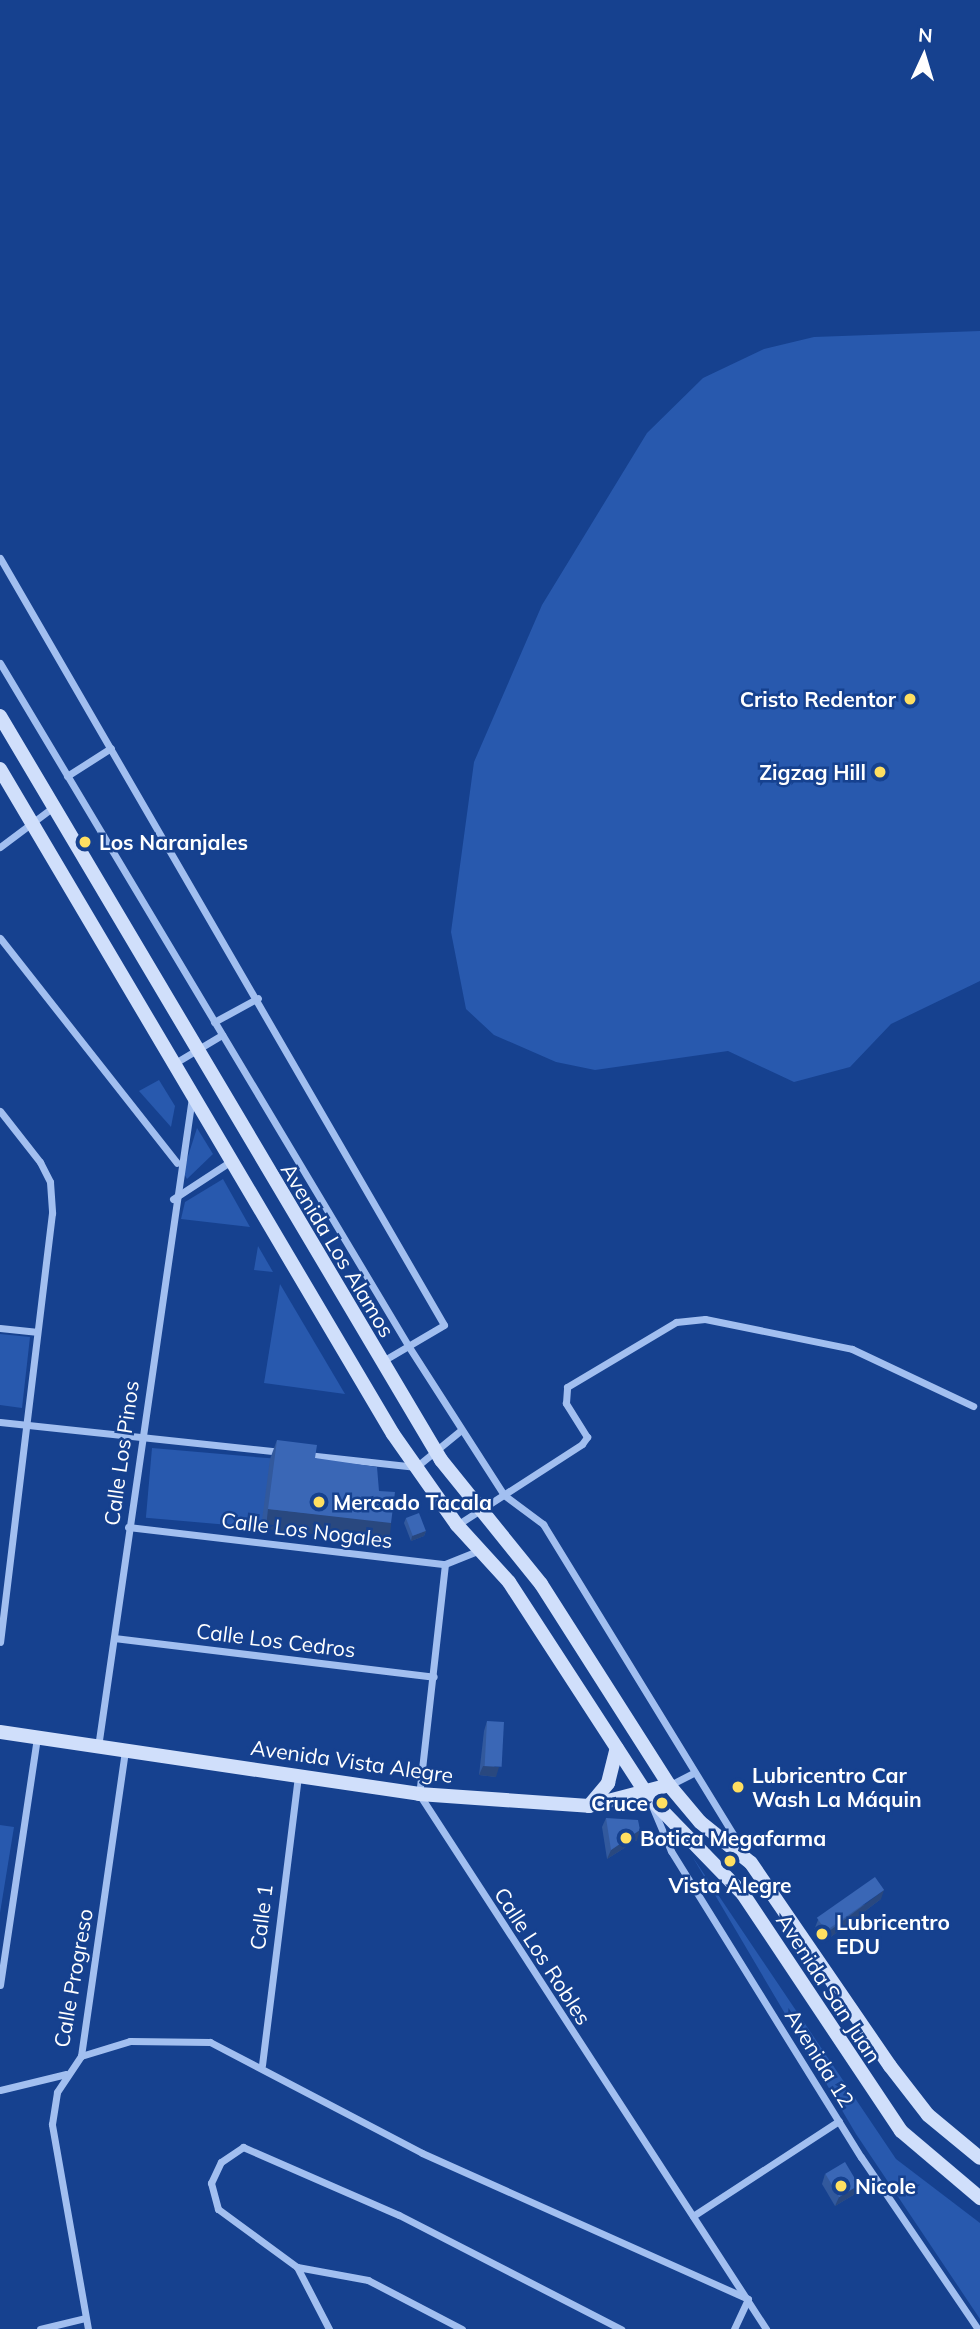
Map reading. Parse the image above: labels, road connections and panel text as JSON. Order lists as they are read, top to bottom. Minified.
{"streets":{"main road":["Avenida Los Alamos","Avenida Vista Alegre","Avenida San Juan"],"street":["Calle Los Pinos","Calle Los Nogales","Calle Los Cedros","Calle 1","Calle Los Robles","Calle Progreso","Avenida 12"]},"crossings":[["Avenida Los Alamos","Calle Los Pinos"],["Avenida Los Alamos","Calle Los Nogales"],["Avenida Los Alamos","Avenida Vista Alegre"],["Avenida Los Alamos","Avenida San Juan"],["Avenida Los Alamos","Avenida 12"],["Calle Los Pinos","Calle Los Nogales"],["Calle Los Pinos","Calle Los Cedros"],["Calle Los Pinos","Avenida Vista Alegre"],["Avenida Vista Alegre","Calle 1"],["Avenida Vista Alegre","Calle Los Robles"],["Avenida Vista Alegre","Calle Progreso"],["Avenida Vista Alegre","Avenida San Juan"],["Avenida Vista Alegre","Avenida 12"],["Avenida San Juan","Avenida 12"]],"places":["Cristo Redentor","Zigzag Hill","Los Naranjales","Mercado Tacala","Lubricentro Car Wash La Máquin","Cruce","Botica Megafarma","Vista Alegre","Lubricentro EDU","Nicole"],"north":"top"}
